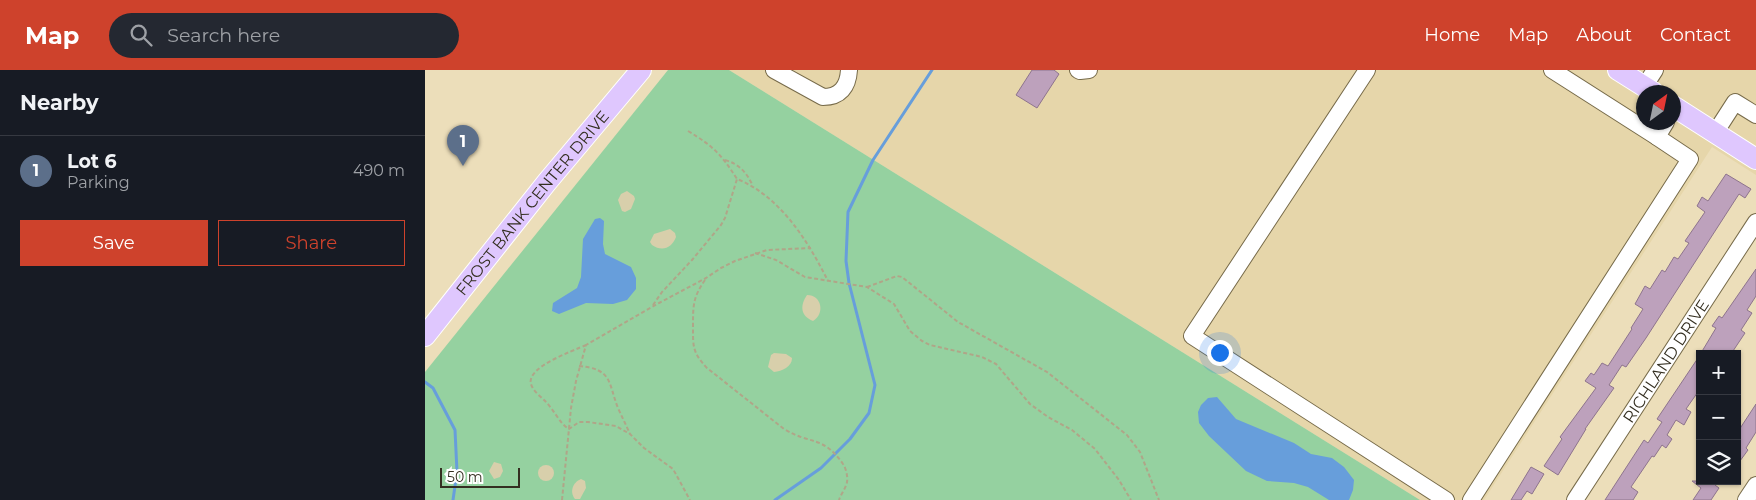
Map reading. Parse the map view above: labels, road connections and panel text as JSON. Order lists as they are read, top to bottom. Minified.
{"streets":{"main road":["FROST BANK CENTER DRIVE"],"street":["RICHLAND DRIVE"]},"scale_bar":"50 m","north":"top right","page":{"header":"Map","search":"Search here","nav":["Home","Map","About","Contact"],"heading":"Nearby","pins":"1","list":[{"mark":"1","name":"Lot 6","note":"Parking","value":"490 m"}],"buttons":["Save","Share"],"map_buttons":["+","−"],"scale":"50 m"}}
